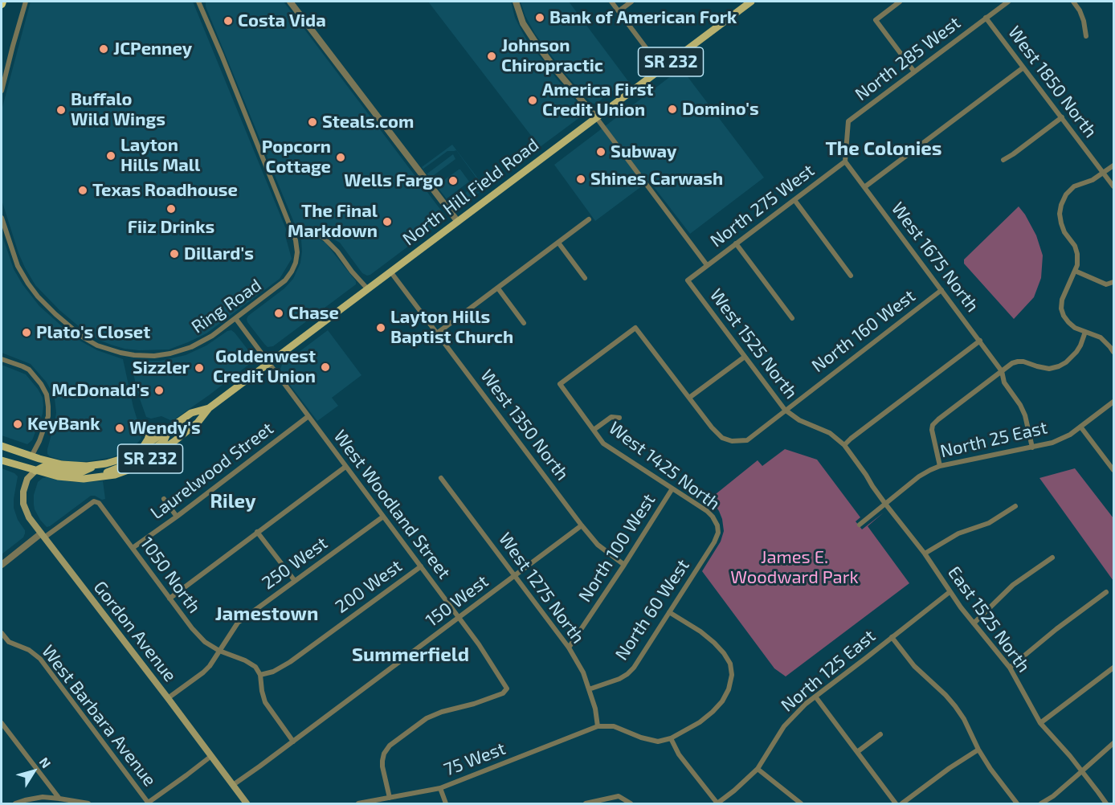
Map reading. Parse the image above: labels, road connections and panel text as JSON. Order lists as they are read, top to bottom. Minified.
{"streets":{"main road":["SR 232","North Hill Field Road","Gordon Avenue"],"street":["North 285 West","West 1850 North","North 275 West","West 1675 North","Ring Road","North 160 West","West 1525 North","West 1350 North","North 25 East","West 1425 North","Laurelwood Street","West Woodland Street","North 100 West","250 West","1050 North","200 West","West 1275 North","150 West","North 60 West","East 1525 North","North 125 East","West Barbara Avenue","75 West"]},"crossings":[["North 285 West","West 1850 North"],["North 285 West","North 275 West"],["North 285 West","West 1675 North"],["SR 232","North Hill Field Road"],["SR 232","Gordon Avenue"],["North Hill Field Road","West 1350 North"],["North Hill Field Road","West Woodland Street"],["North 275 West","West 1675 North"],["North 275 West","West 1525 North"],["West 1675 North","North 160 West"],["West 1675 North","North 25 East"],["Ring Road","West Woodland Street"],["North 160 West","West 1525 North"],["North 160 West","West 1425 North"],["West 1525 North","East 1525 North"],["West 1350 North","North 100 West"],["West 1350 North","150 West"],["North 25 East","East 1525 North"],["West 1425 North","North 100 West"],["West 1425 North","North 60 West"],["Laurelwood Street","West Woodland Street"],["Laurelwood Street","1050 North"],["West Woodland Street","250 West"],["West Woodland Street","200 West"],["West Woodland Street","150 West"],["West Woodland Street","75 West"],["North 100 West","West 1275 North"],["250 West","1050 North"],["250 West","Gordon Avenue"],["1050 North","200 West"],["1050 North","Gordon Avenue"],["West 1275 North","150 West"],["West 1275 North","North 60 West"],["West 1275 North","75 West"],["150 West","Gordon Avenue"],["East 1525 North","North 125 East"]],"districts":["The Colonies","Riley","Jamestown","Summerfield"],"parks":["James E. Woodward Park"],"places":["Bank of American Fork","Costa Vida","JCPenney","Johnson Chiropractic","America First Credit Union","Domino's","Buffalo Wild Wings","Steals.com","Subway","Layton Hills Mall","Popcorn Cottage","Shines Carwash","Wells Fargo","Texas Roadhouse","Fiiz Drinks","The Final Markdown","Dillard's","Chase","Layton Hills Baptist Church","Plato's Closet","Goldenwest Credit Union","Sizzler","McDonald's","KeyBank","Wendy's"],"north":"top right"}
